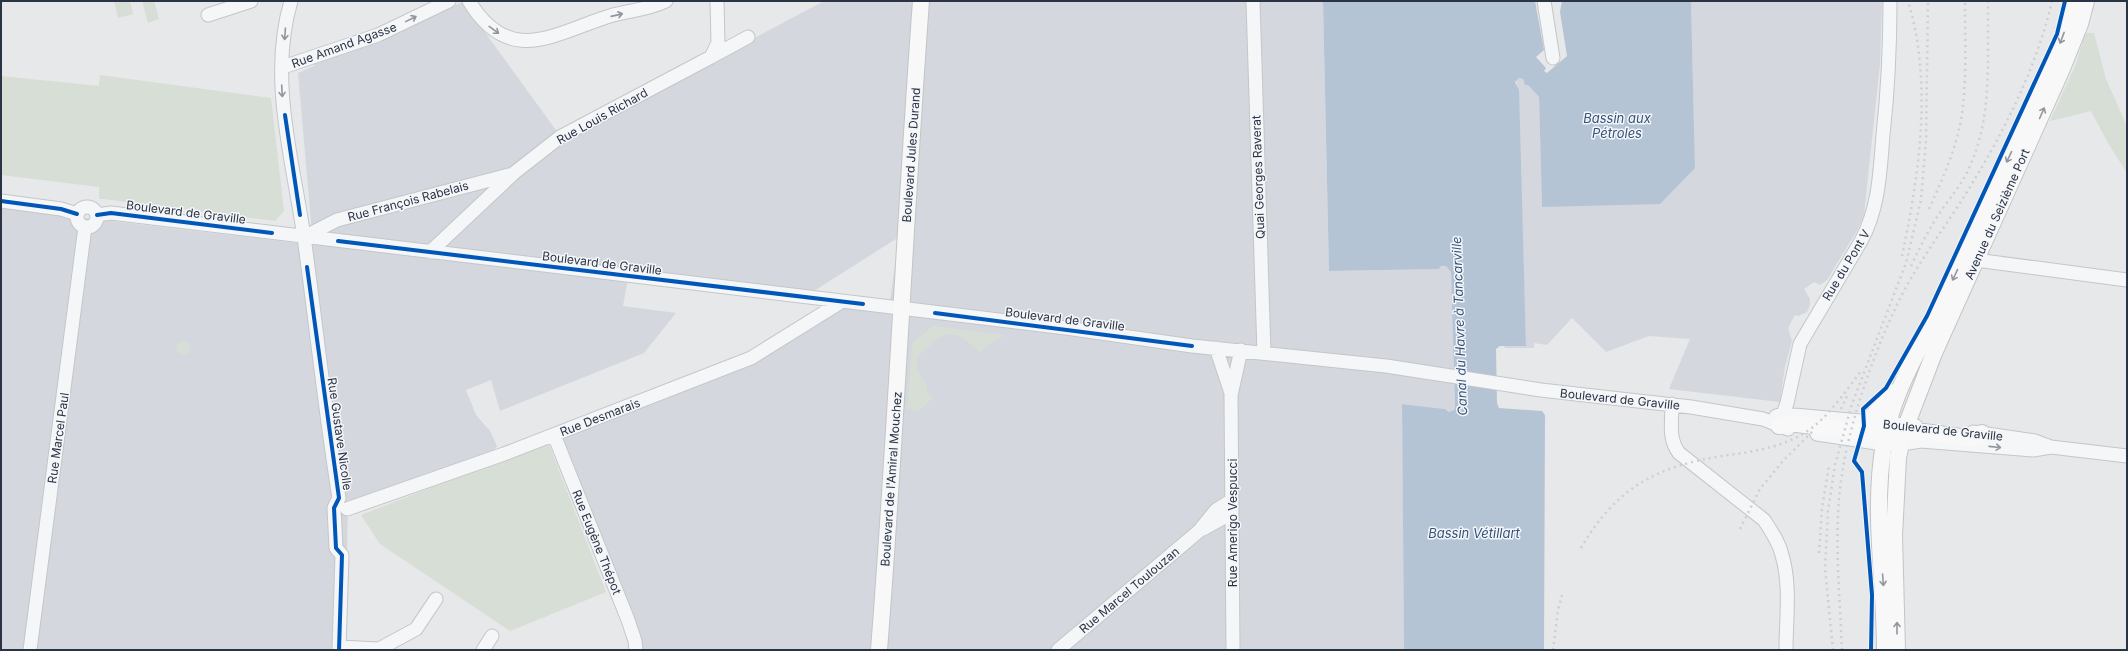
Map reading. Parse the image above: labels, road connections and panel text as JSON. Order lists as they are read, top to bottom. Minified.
{"streets":{"main road":["Boulevard Jules Durand","Avenue du Seizième Port","Boulevard de l'Amiral Mouchez"],"street":["Rue Amand Agasse","Rue Louis Richard","Quai Georges Raverat","Rue François Rabelais","Boulevard de Graville","Rue du Pont V","Rue Desmarais","Rue Gustave Nicolle","Rue Marcel Paul","Rue Amerigo Vespucci","Rue Eugène Thépot","Rue Marcel Toulouzan"]},"crossings":[["Rue Amand Agasse","Rue Gustave Nicolle"],["Rue Louis Richard","Rue François Rabelais"],["Rue Louis Richard","Boulevard de Graville"],["Boulevard Jules Durand","Boulevard de Graville"],["Boulevard Jules Durand","Boulevard de l'Amiral Mouchez"],["Quai Georges Raverat","Boulevard de Graville"],["Rue François Rabelais","Boulevard de Graville"],["Rue François Rabelais","Rue Gustave Nicolle"],["Boulevard de Graville","Avenue du Seizième Port"],["Boulevard de Graville","Rue du Pont V"],["Boulevard de Graville","Rue Desmarais"],["Boulevard de Graville","Rue Gustave Nicolle"],["Boulevard de Graville","Rue Marcel Paul"],["Boulevard de Graville","Boulevard de l'Amiral Mouchez"],["Boulevard de Graville","Rue Amerigo Vespucci"],["Rue Desmarais","Rue Eugène Thépot"],["Rue Amerigo Vespucci","Rue Marcel Toulouzan"]],"one_way":["Rue Amand Agasse","Rue Gustave Nicolle"],"water":["Bassin aux Pétroles","Canal du Havre à Tancarville","Bassin Vétillart"]}
